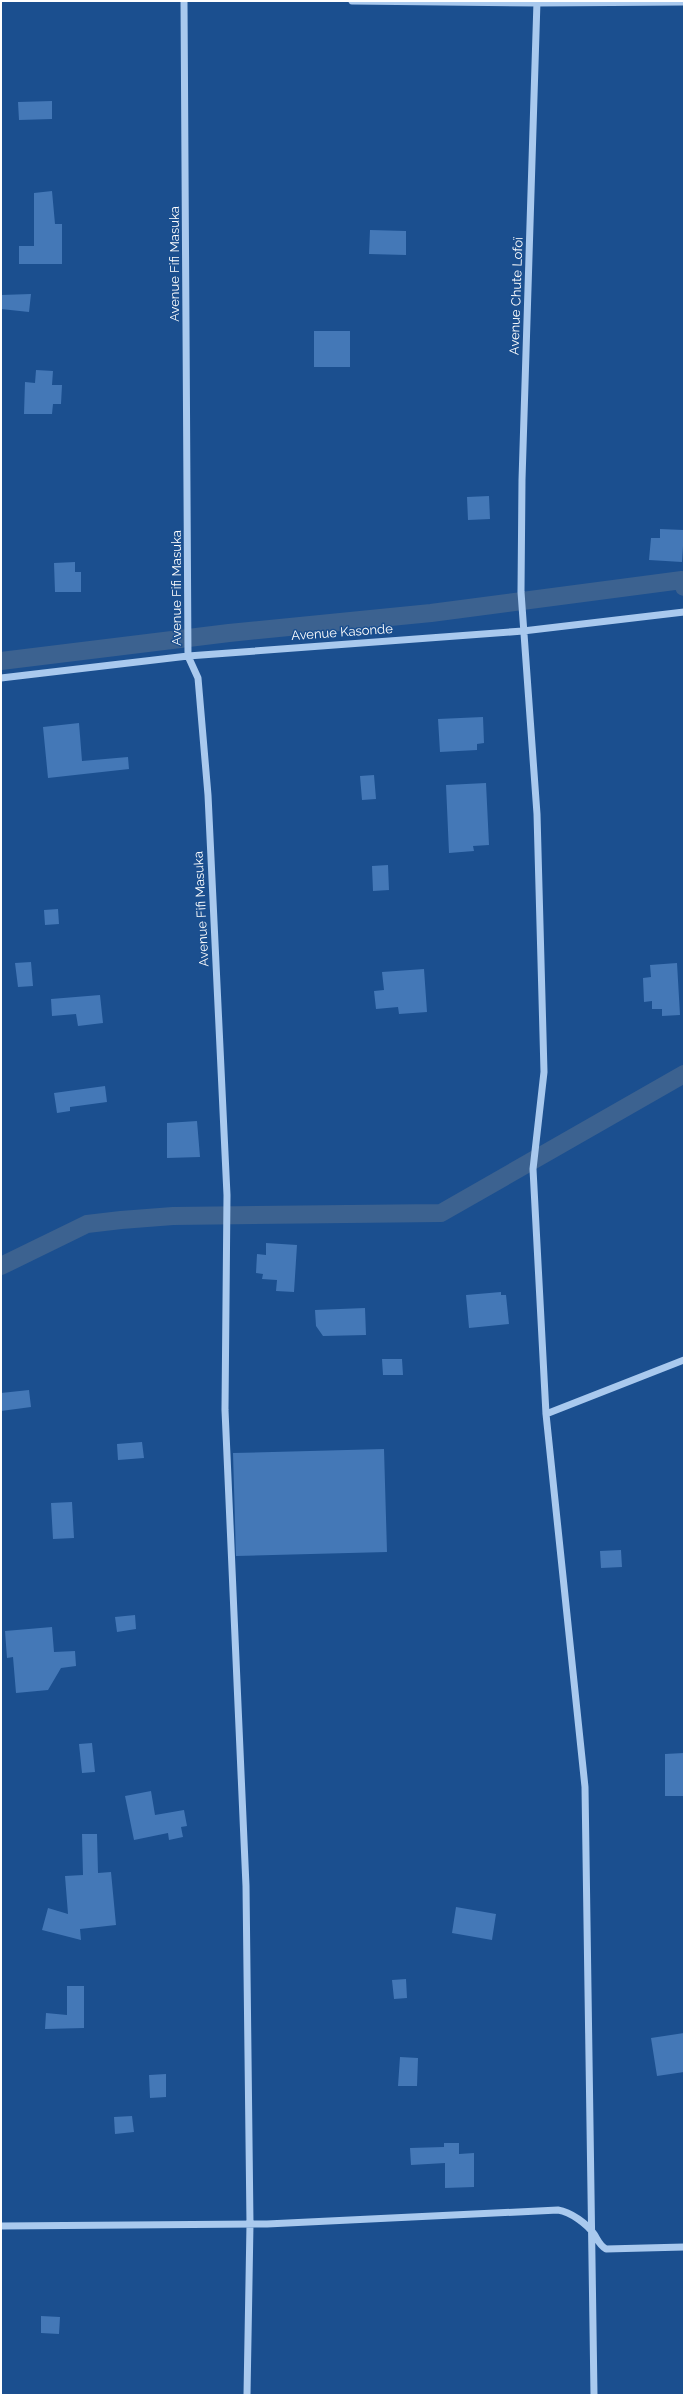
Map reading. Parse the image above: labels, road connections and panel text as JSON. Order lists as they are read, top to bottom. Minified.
{"streets":{"street":["Avenue Fifi Masuka","Avenue Chute Lofoï","Avenue Kasonde"]},"crossings":[["Avenue Fifi Masuka","Avenue Kasonde"],["Avenue Chute Lofoï","Avenue Kasonde"]]}
